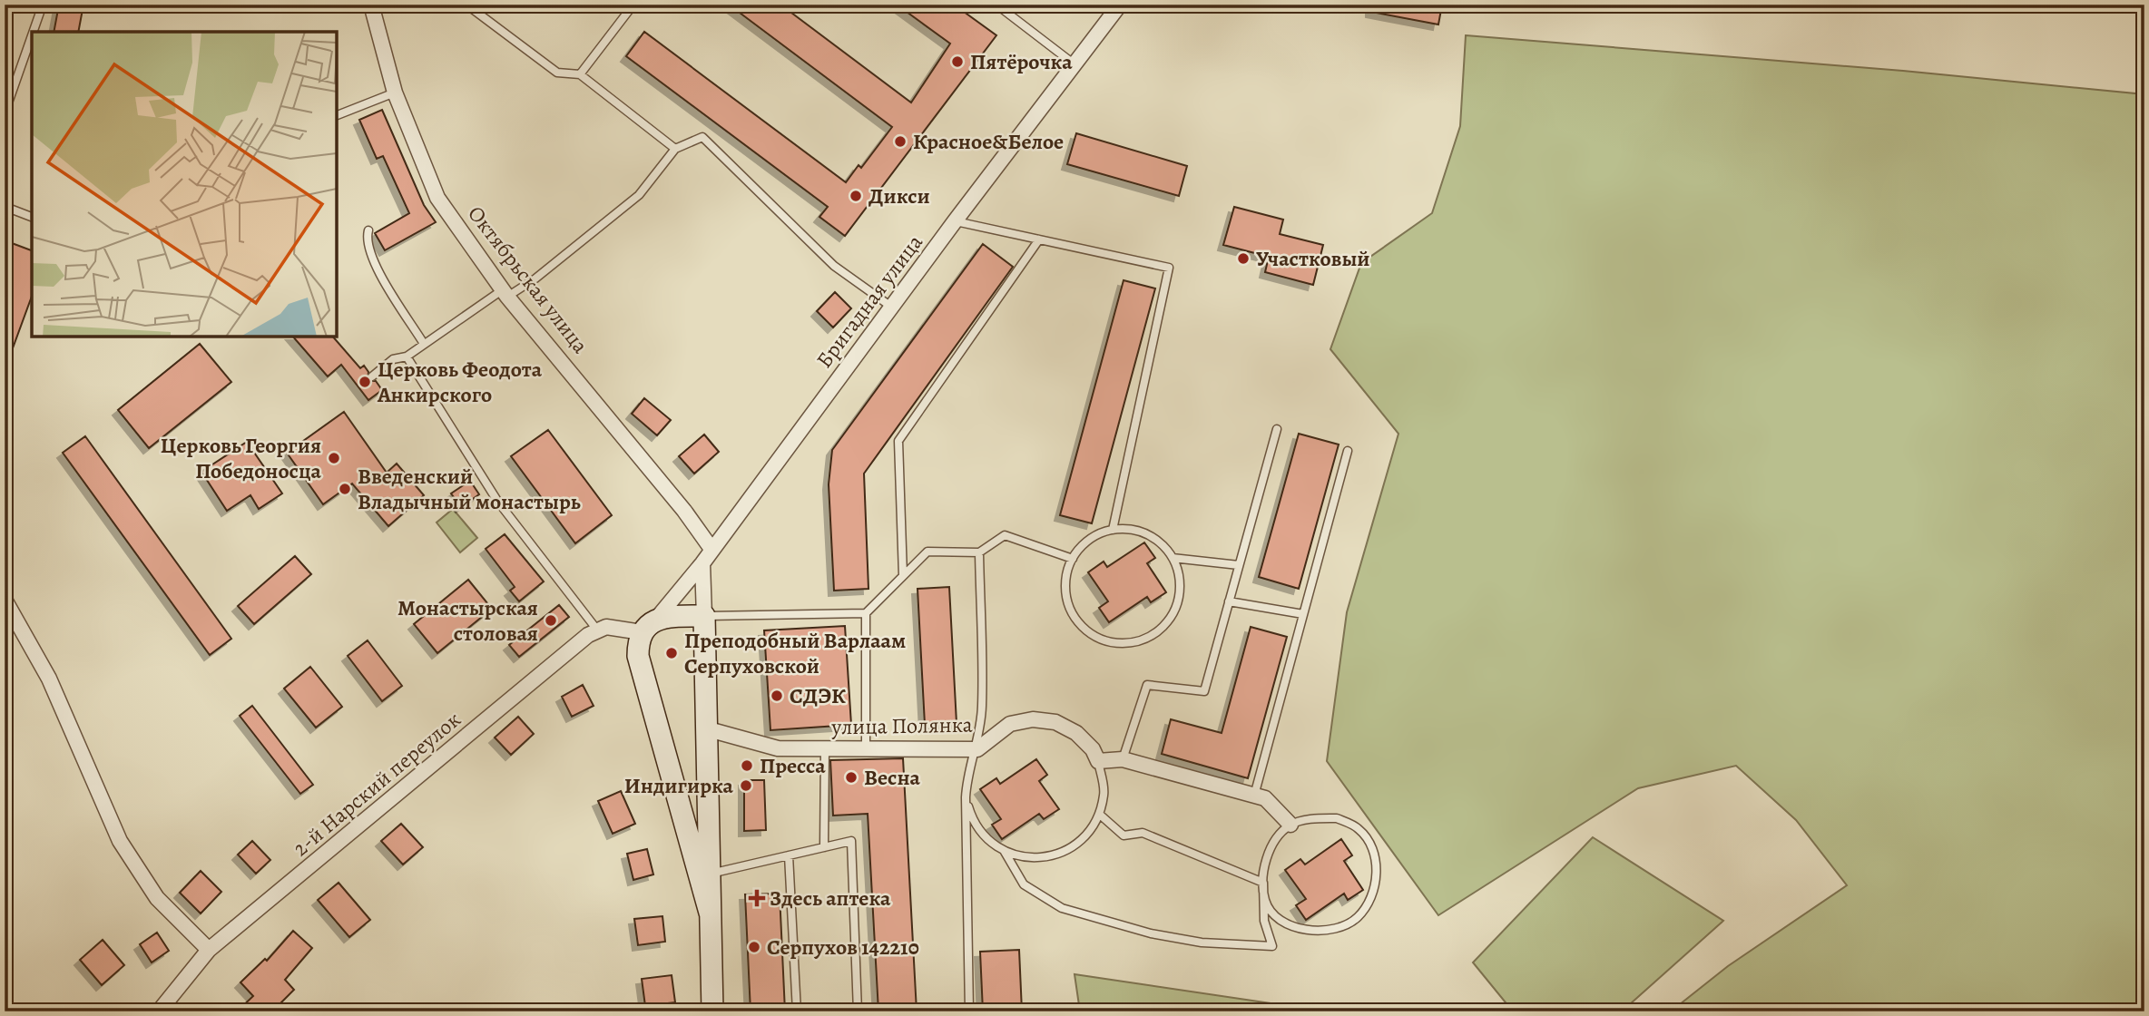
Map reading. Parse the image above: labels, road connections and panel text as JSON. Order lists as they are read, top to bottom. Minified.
{"streets":{"street":["Октябрьская улица","Бригадная улица","улица Полянка","2-й Нарский переулок"]},"crossings":[["Октябрьская улица","Бригадная улица"]],"places":{"other":["Пятёрочка","Красное&Белое","Дикси","Участковый","Церковь Феодота Анкирского","Церковь Георгия Победоносца","Введенский Владычный монастырь","Монастырская столовая","Преподобный Варлаам Серпуховской","СДЭК","Пресса","Весна","Индигирка","Серпухов 142210"],"health":["Здесь аптека"]}}
